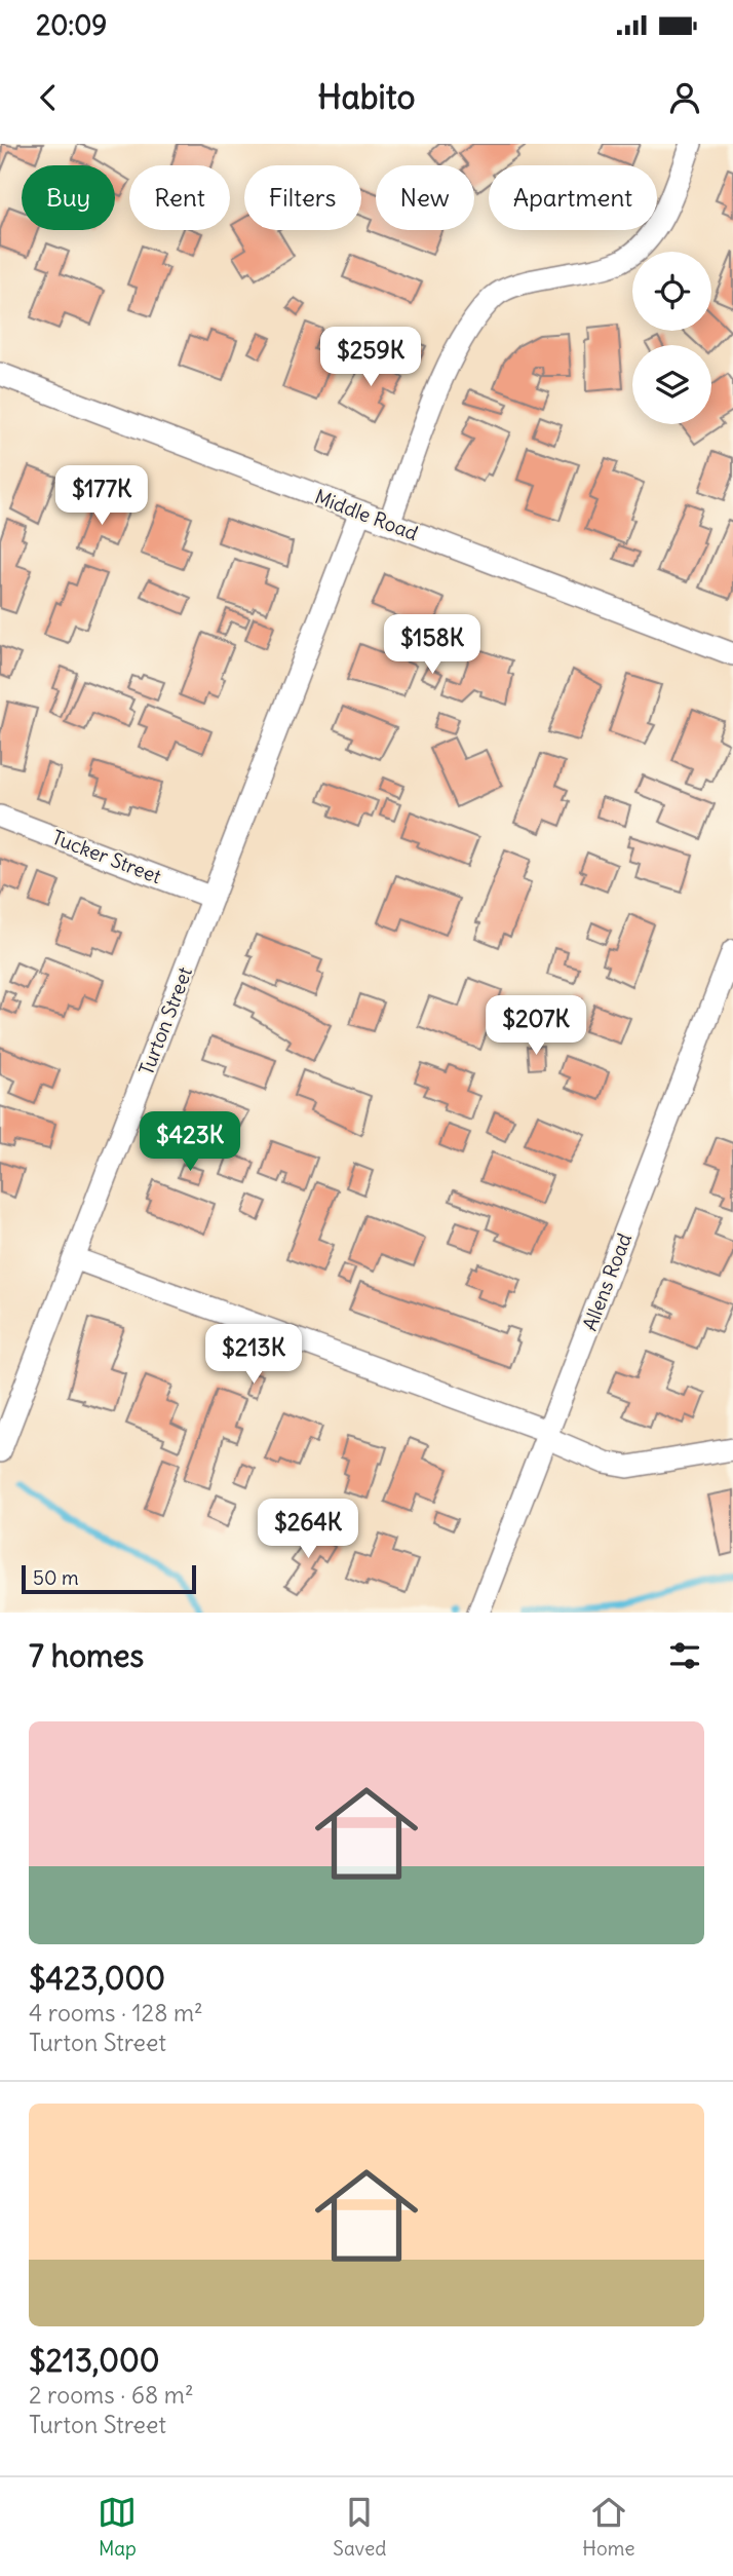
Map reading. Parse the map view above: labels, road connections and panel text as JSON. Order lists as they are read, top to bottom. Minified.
{"streets":{"street":["Middle Road","Tucker Street","Turton Street","Allens Road"]},"crossings":[["Middle Road","Turton Street"],["Tucker Street","Turton Street"]],"scale_bar":"50 m","page":{"status":"20:09","header":"Habito","chip":["Buy","Rent","Filters","New","Apartment"],"price":["$259K","$177K","$158K","$207K","$423K","$213K","$264K"],"scale":"50 m","heading":"7 homes","list":[{"name":"$423,000","note":"4 rooms · 128 m² · Turton Street"},{"name":"$213,000","note":"2 rooms · 68 m² · Turton Street"}],"tabs":["Map","Saved","Home"]}}
